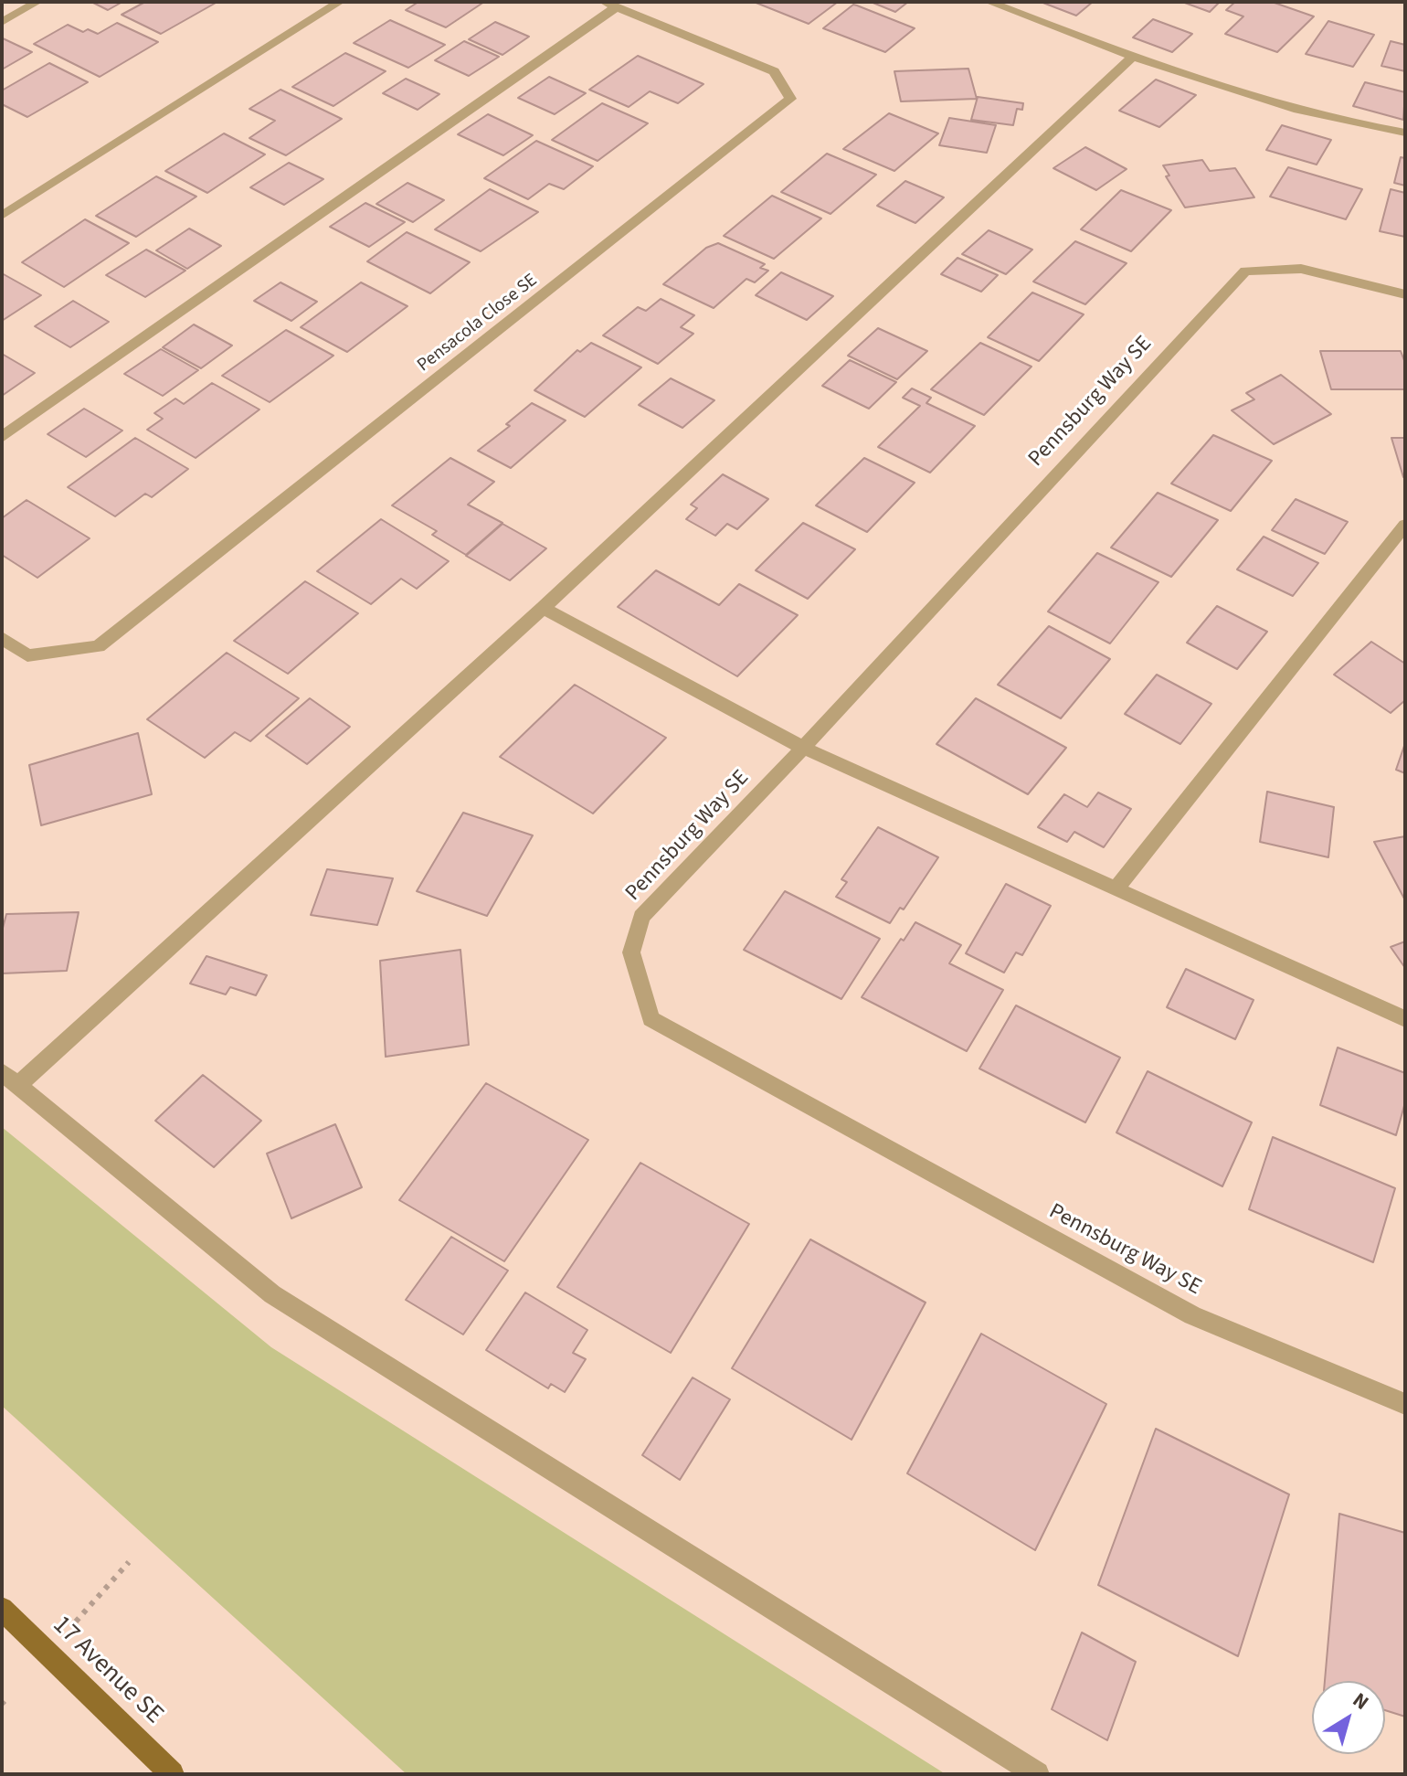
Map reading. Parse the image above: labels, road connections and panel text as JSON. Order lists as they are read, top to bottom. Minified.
{"streets":{"main road":["17 Avenue SE"],"street":["Pensacola Close SE","Pennsburg Way SE"]},"north":"top right"}
